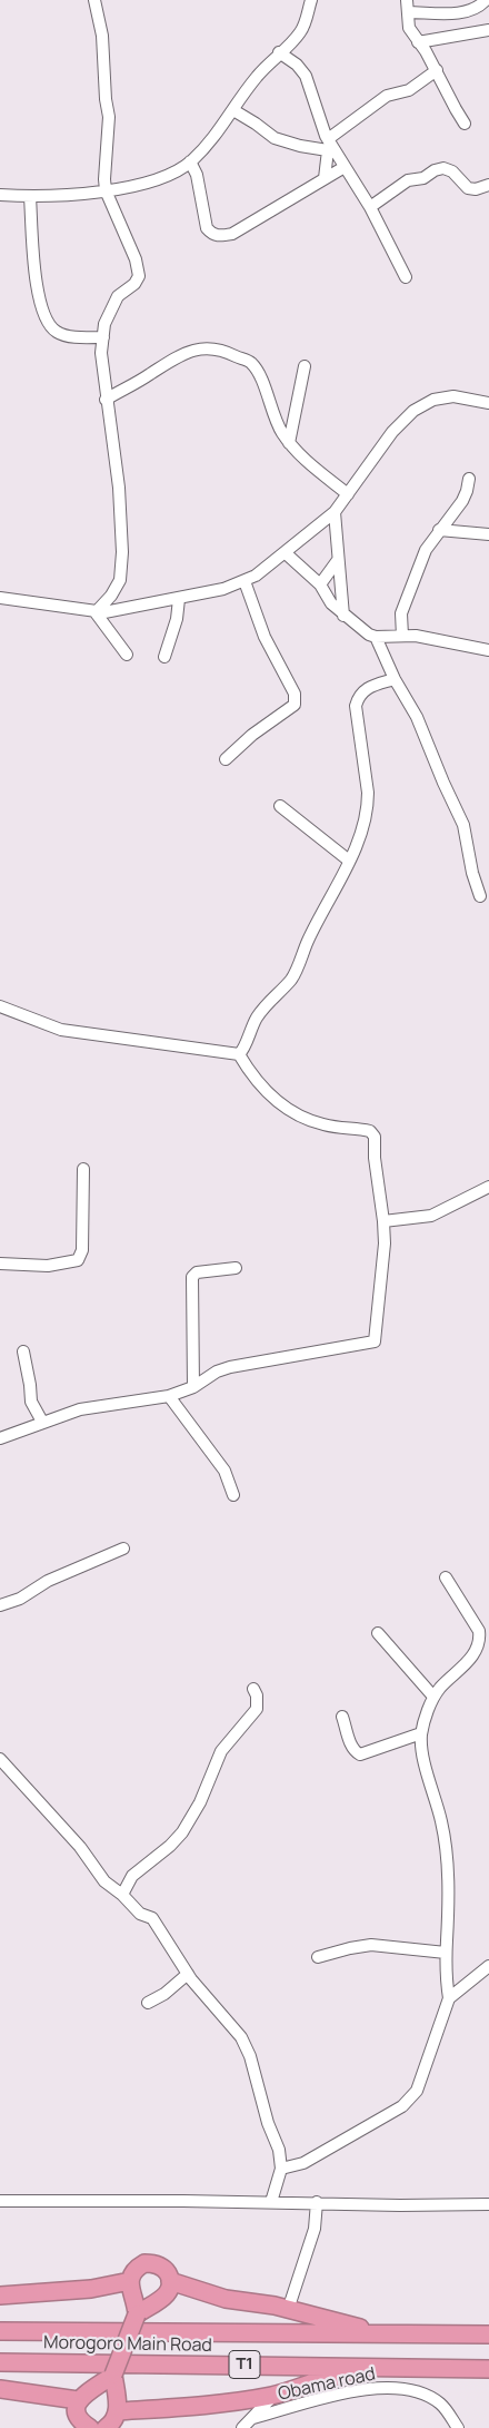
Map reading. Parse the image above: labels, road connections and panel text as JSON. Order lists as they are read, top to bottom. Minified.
{"streets":{"highway":["Morogoro Main Road","T1"],"street":["Obama road"]}}
